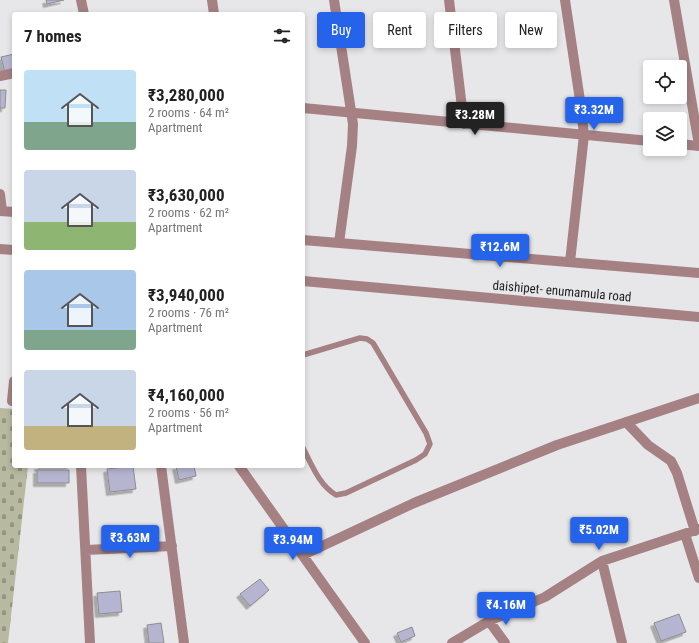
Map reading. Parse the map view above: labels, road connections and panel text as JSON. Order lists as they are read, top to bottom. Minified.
{"streets":{"street":["daishipet- enumamula road"]},"page":{"chip":["Buy","Rent","Filters","New"],"heading":"7 homes","list":[{"name":"₹3,280,000","note":"2 rooms · 64 m² · Apartment"},{"name":"₹3,630,000","note":"2 rooms · 62 m² · Apartment"},{"name":"₹3,940,000","note":"2 rooms · 76 m² · Apartment"},{"name":"₹4,160,000","note":"2 rooms · 56 m² · Apartment"}],"price":["₹3.32M","₹3.28M","₹12.6M","₹5.02M","₹3.63M","₹3.94M","₹4.16M"]}}
